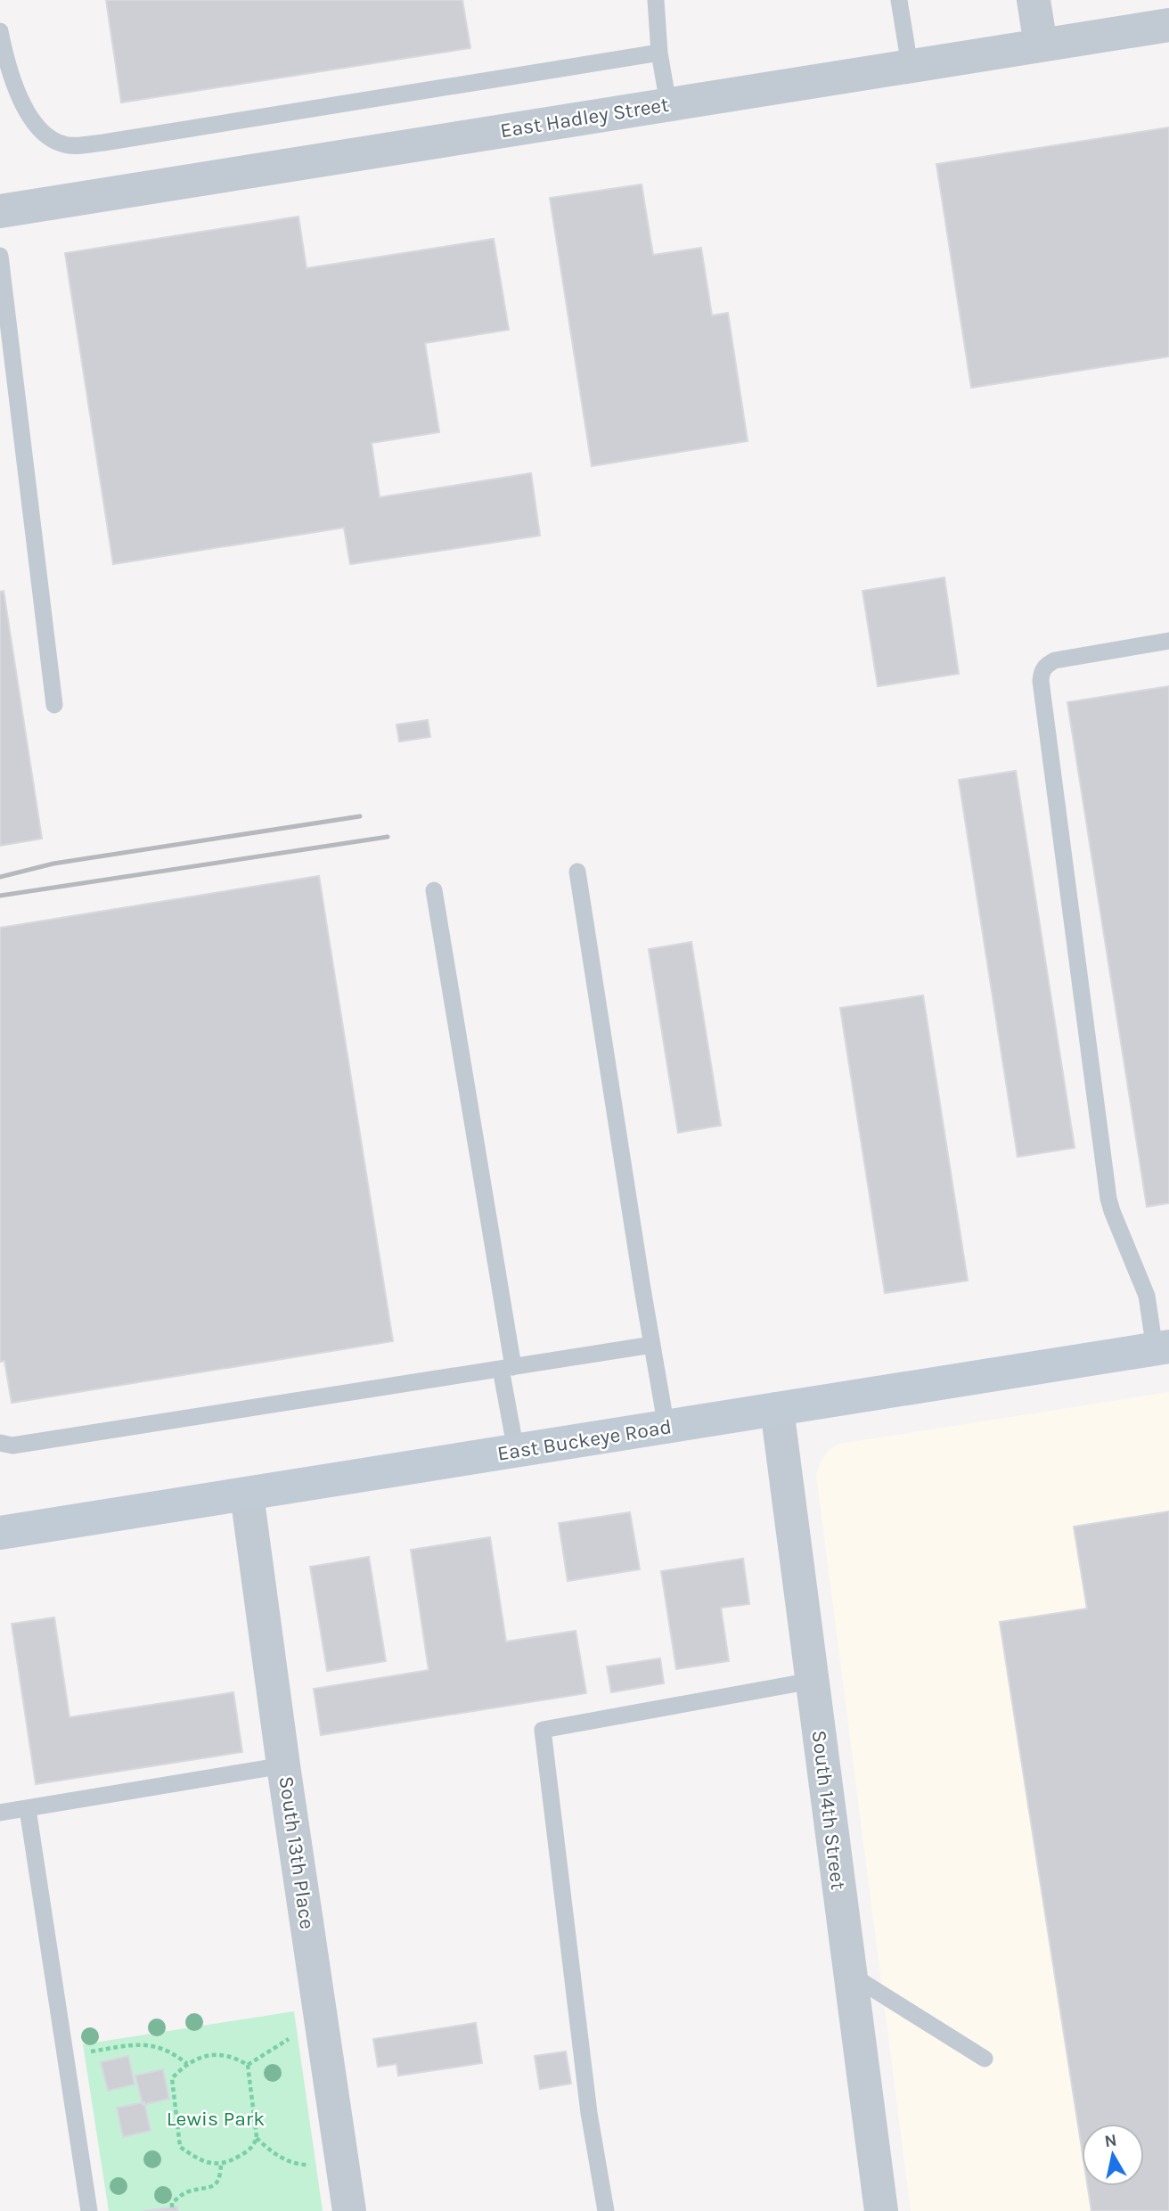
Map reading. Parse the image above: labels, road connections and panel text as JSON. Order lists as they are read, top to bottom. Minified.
{"streets":{"main road":["East Buckeye Road"],"street":["East Hadley Street","South 14th Street","South 13th Place"]},"crossings":[["East Buckeye Road","South 14th Street"],["East Buckeye Road","South 13th Place"]],"parks":["Lewis Park"],"north":"top"}
